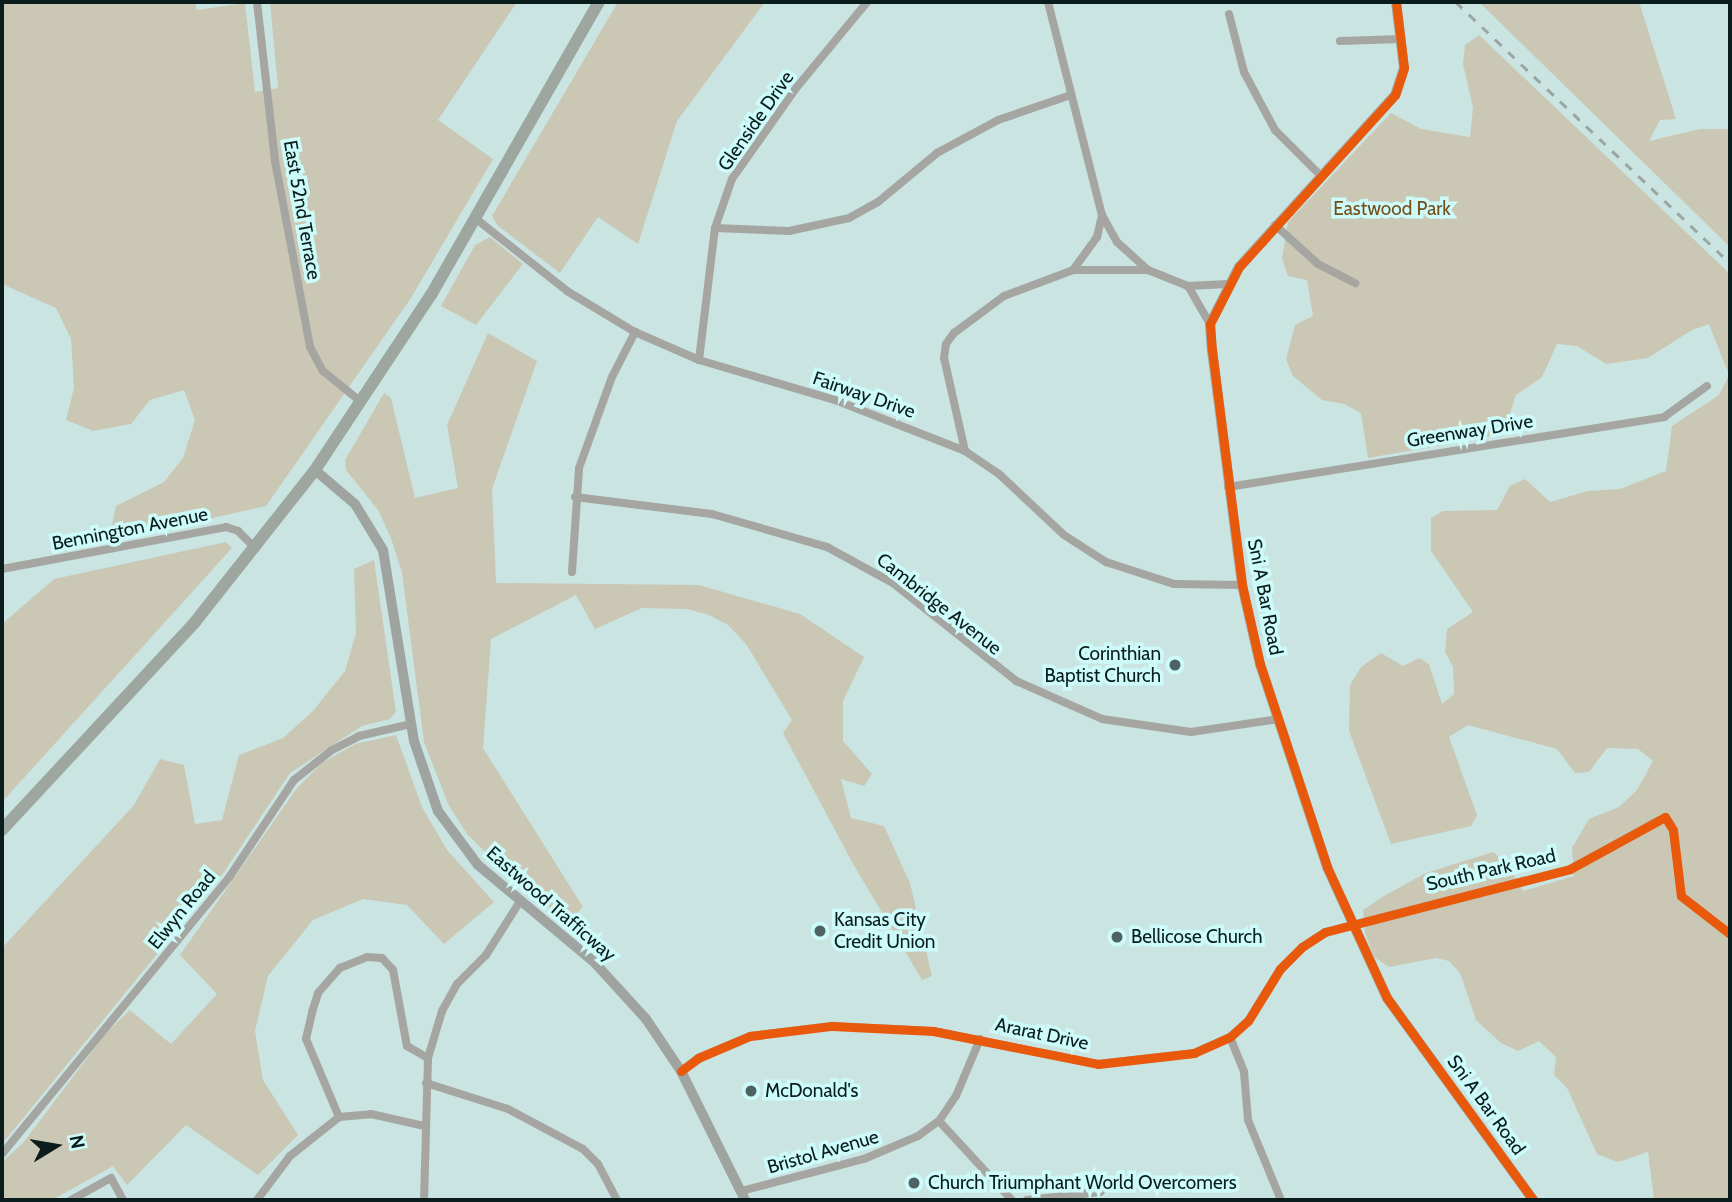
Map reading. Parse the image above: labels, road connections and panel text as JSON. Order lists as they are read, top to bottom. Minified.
{"streets":{"main road":["Eastwood Trafficway"],"street":["Glenside Drive","East 52nd Terrace","Fairway Drive","Greenway Drive","Bennington Avenue","Sni A Bar Road","Cambridge Avenue","South Park Road","Elwyn Road","Ararat Drive","Bristol Avenue"]},"crossings":[["Glenside Drive","Fairway Drive"],["Fairway Drive","Sni A Bar Road"],["Greenway Drive","Sni A Bar Road"],["Sni A Bar Road","Cambridge Avenue"],["Sni A Bar Road","South Park Road"],["Sni A Bar Road","Ararat Drive"],["South Park Road","Ararat Drive"],["Eastwood Trafficway","Elwyn Road"],["Eastwood Trafficway","Ararat Drive"],["Eastwood Trafficway","Bristol Avenue"],["Ararat Drive","Bristol Avenue"]],"parks":["Eastwood Park"],"places":["Corinthian Baptist Church","Kansas City Credit Union","Bellicose Church","McDonald's","Church Triumphant World Overcomers"],"north":"right"}
